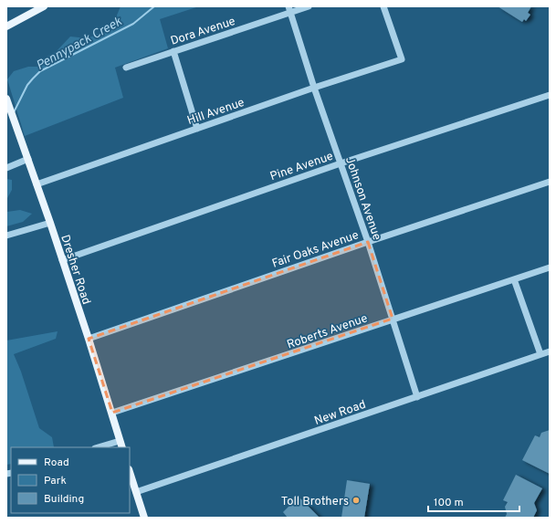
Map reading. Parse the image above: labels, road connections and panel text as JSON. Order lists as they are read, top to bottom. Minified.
{"streets":{"main road":["Dresher Road"],"street":["Dora Avenue","Hill Avenue","Pine Avenue","Johnson Avenue","Fair Oaks Avenue","Roberts Avenue","New Road"]},"crossings":[["Dora Avenue","Johnson Avenue"],["Hill Avenue","Johnson Avenue"],["Hill Avenue","Dresher Road"],["Pine Avenue","Johnson Avenue"],["Pine Avenue","Dresher Road"],["Johnson Avenue","Fair Oaks Avenue"],["Johnson Avenue","Roberts Avenue"],["Johnson Avenue","New Road"],["Fair Oaks Avenue","Dresher Road"],["Dresher Road","Roberts Avenue"]],"water":["Pennypack Creek"],"places":["Toll Brothers"],"legend":["Road","Park","Building"],"scale_bar":"100 m"}
